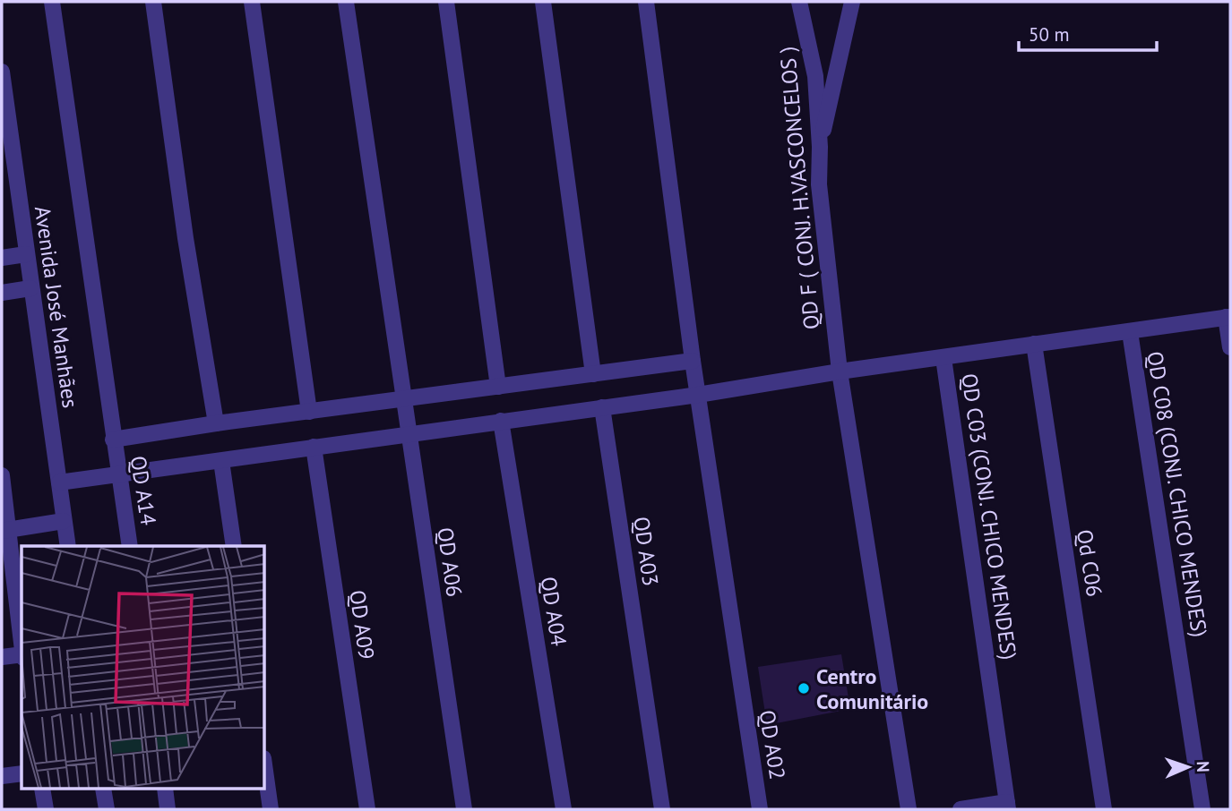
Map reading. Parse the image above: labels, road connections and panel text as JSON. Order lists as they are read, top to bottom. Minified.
{"streets":{"street":["QD F ( CONJ. H.VASCONCELOS )","Avenida José Manhães","QD A14","QD C08 (CONJ. CHICO MENDES)","QD C03 (CONJ. CHICO MENDES)","QD A03","QD A06","Qd C06","QD A04","QD A09","QD A02"]},"places":["Centro Comunitário"],"scale_bar":"50 m","north":"right"}
